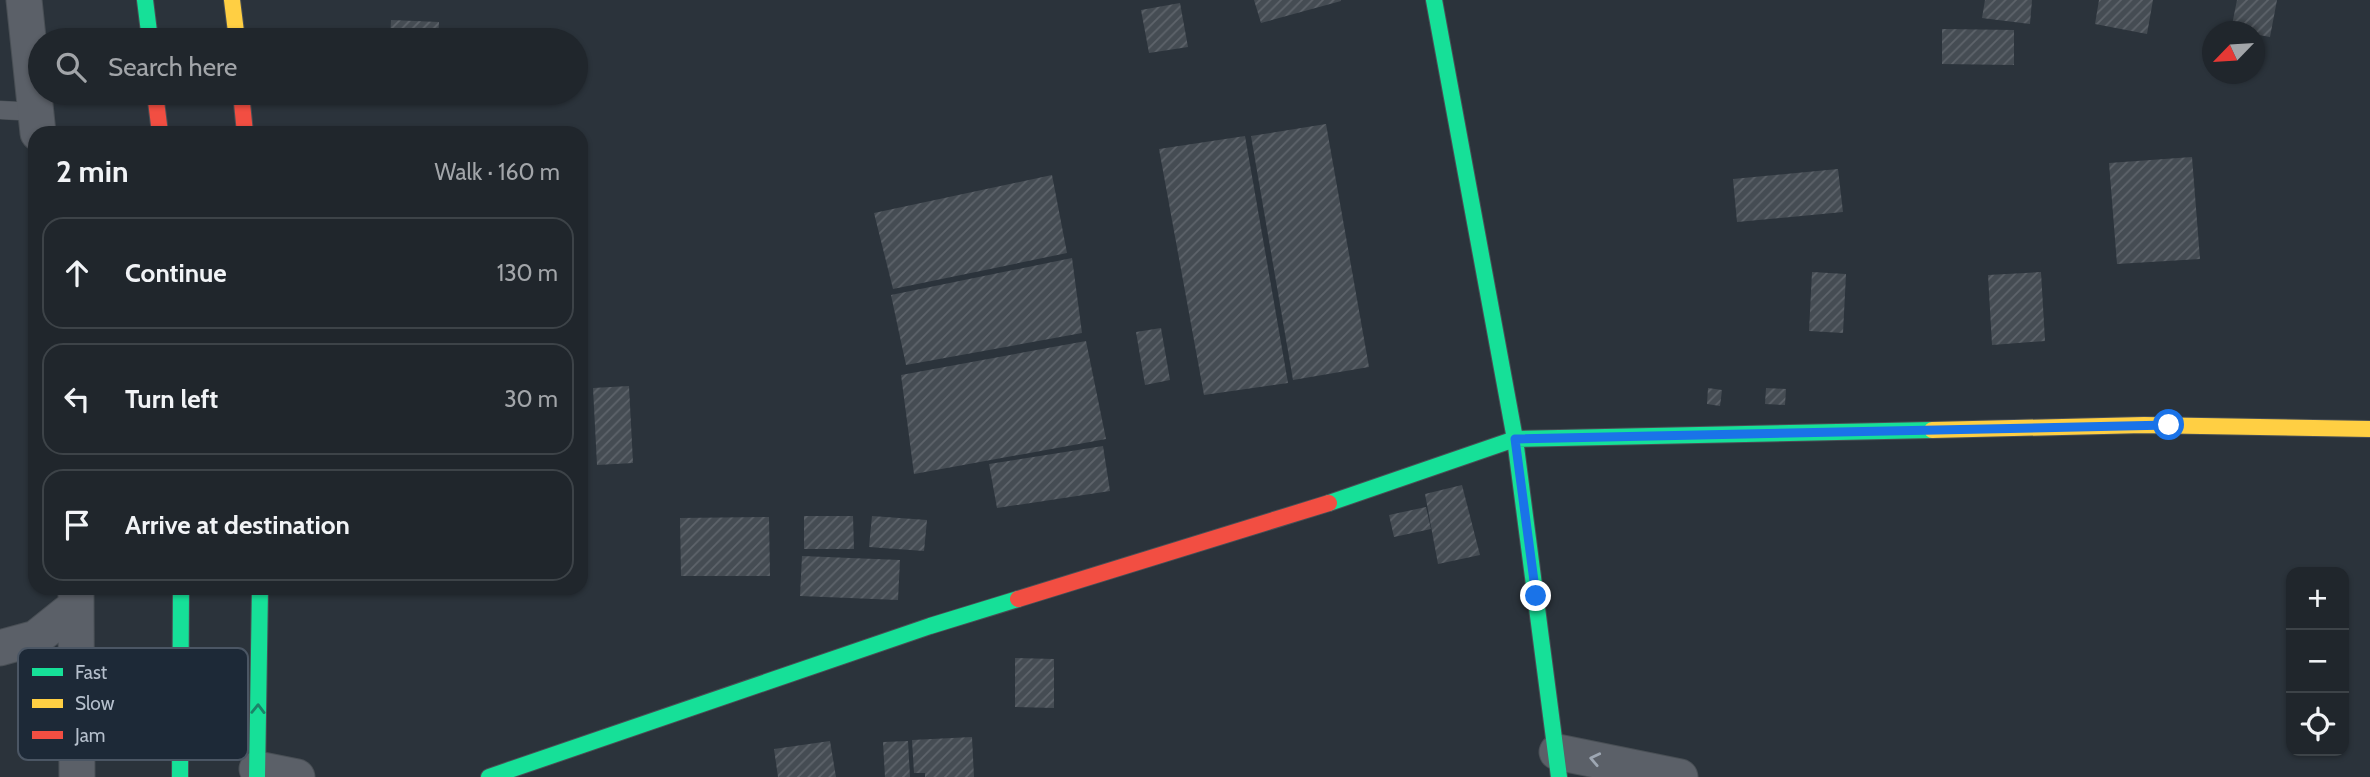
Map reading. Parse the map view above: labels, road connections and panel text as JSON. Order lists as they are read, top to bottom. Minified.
{"legend":["Fast","Slow","Jam"],"north":"bottom left","page":{"search":"Search here","heading":["2 min","Walk · 160 m"],"list":[["Continue","130 m"],["Turn left","30 m"],"Arrive at destination"],"map_buttons":["+","−"]}}
